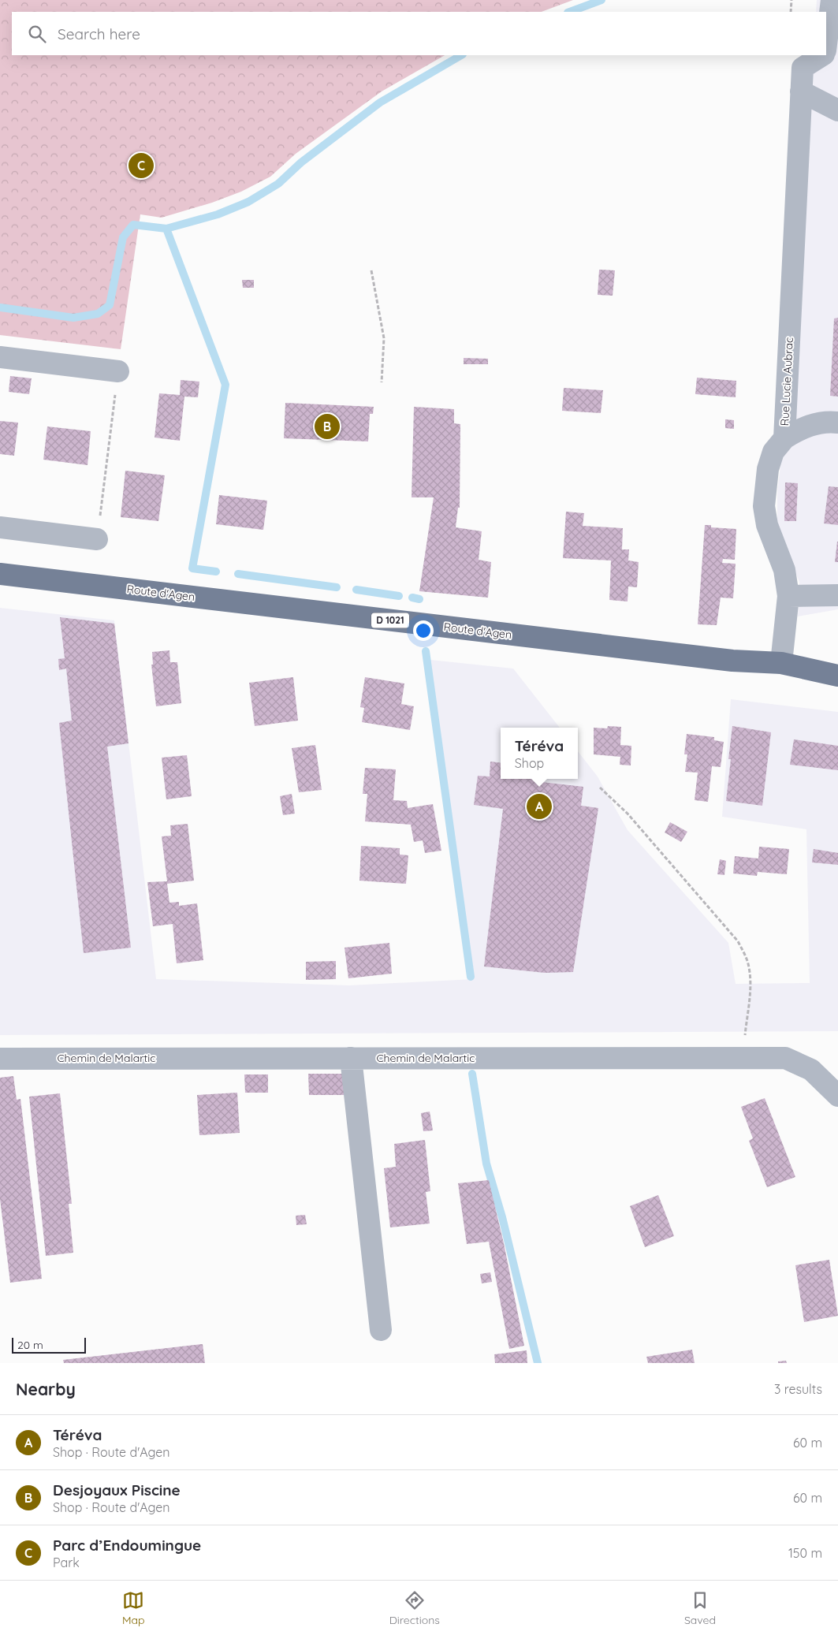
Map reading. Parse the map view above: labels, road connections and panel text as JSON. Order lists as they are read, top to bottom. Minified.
{"streets":{"main road":["Route d'Agen","D 1021"],"street":["Rue Lucie Aubrac","Chemin de Malartic"]},"crossings":[["Rue Lucie Aubrac","Route d'Agen"]],"scale_bar":"20 m","page":{"search":"Search here","pins":["C","B","A"],"popup":["Téréva","Shop"],"scale":"20 m","heading":["Nearby","3 results"],"list":[{"mark":"A","name":"Téréva","note":"Shop · Route d'Agen","value":"60 m"},{"mark":"B","name":"Desjoyaux Piscine","note":"Shop · Route d'Agen","value":"60 m"},{"mark":"C","name":"Parc d’Endoumingue","note":"Park","value":"150 m"}],"nav":["Map","Directions","Saved"]}}
